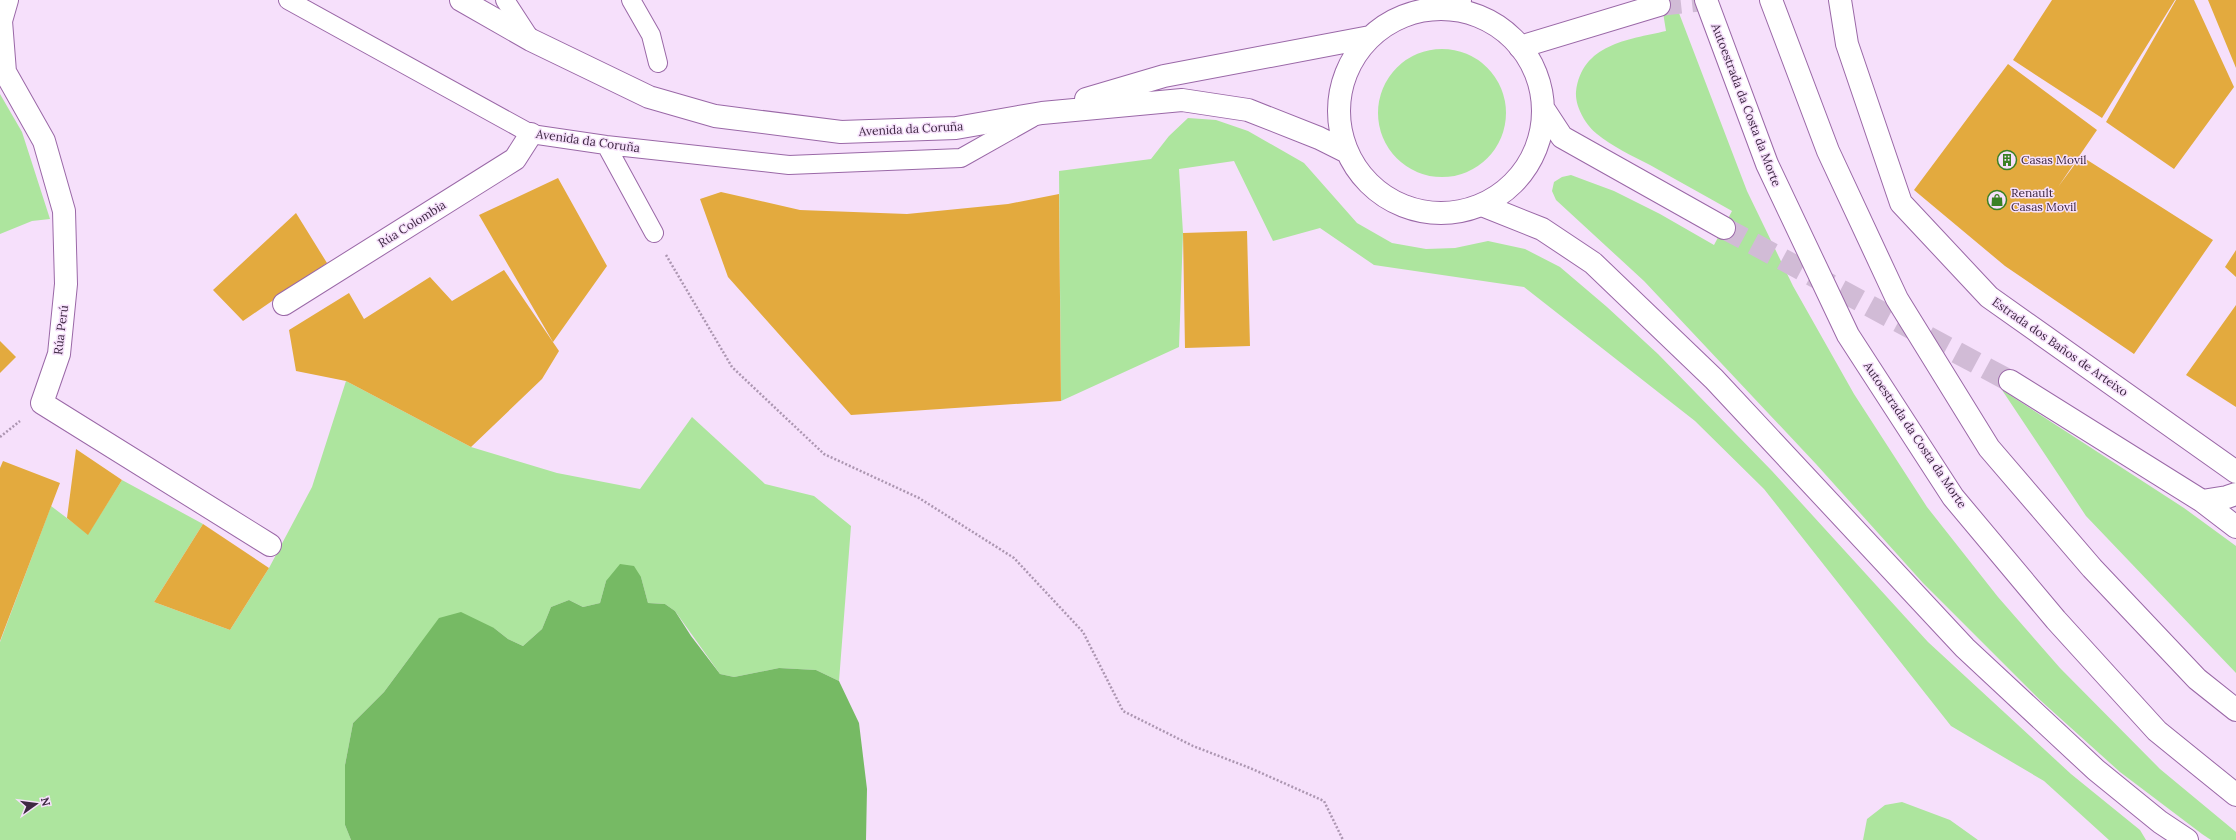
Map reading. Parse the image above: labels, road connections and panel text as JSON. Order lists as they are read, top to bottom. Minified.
{"streets":{"main road":["Autoestrada da Costa da Morte","Avenida da Coruña","Rúa Colombia","Rúa Perú","Estrada dos Baños de Arteixo"]},"crossings":[["Avenida da Coruña","Rúa Colombia"]],"places":{"building":["Casas Movil"],"shop":["Renault Casas Movil"]},"north":"right"}
